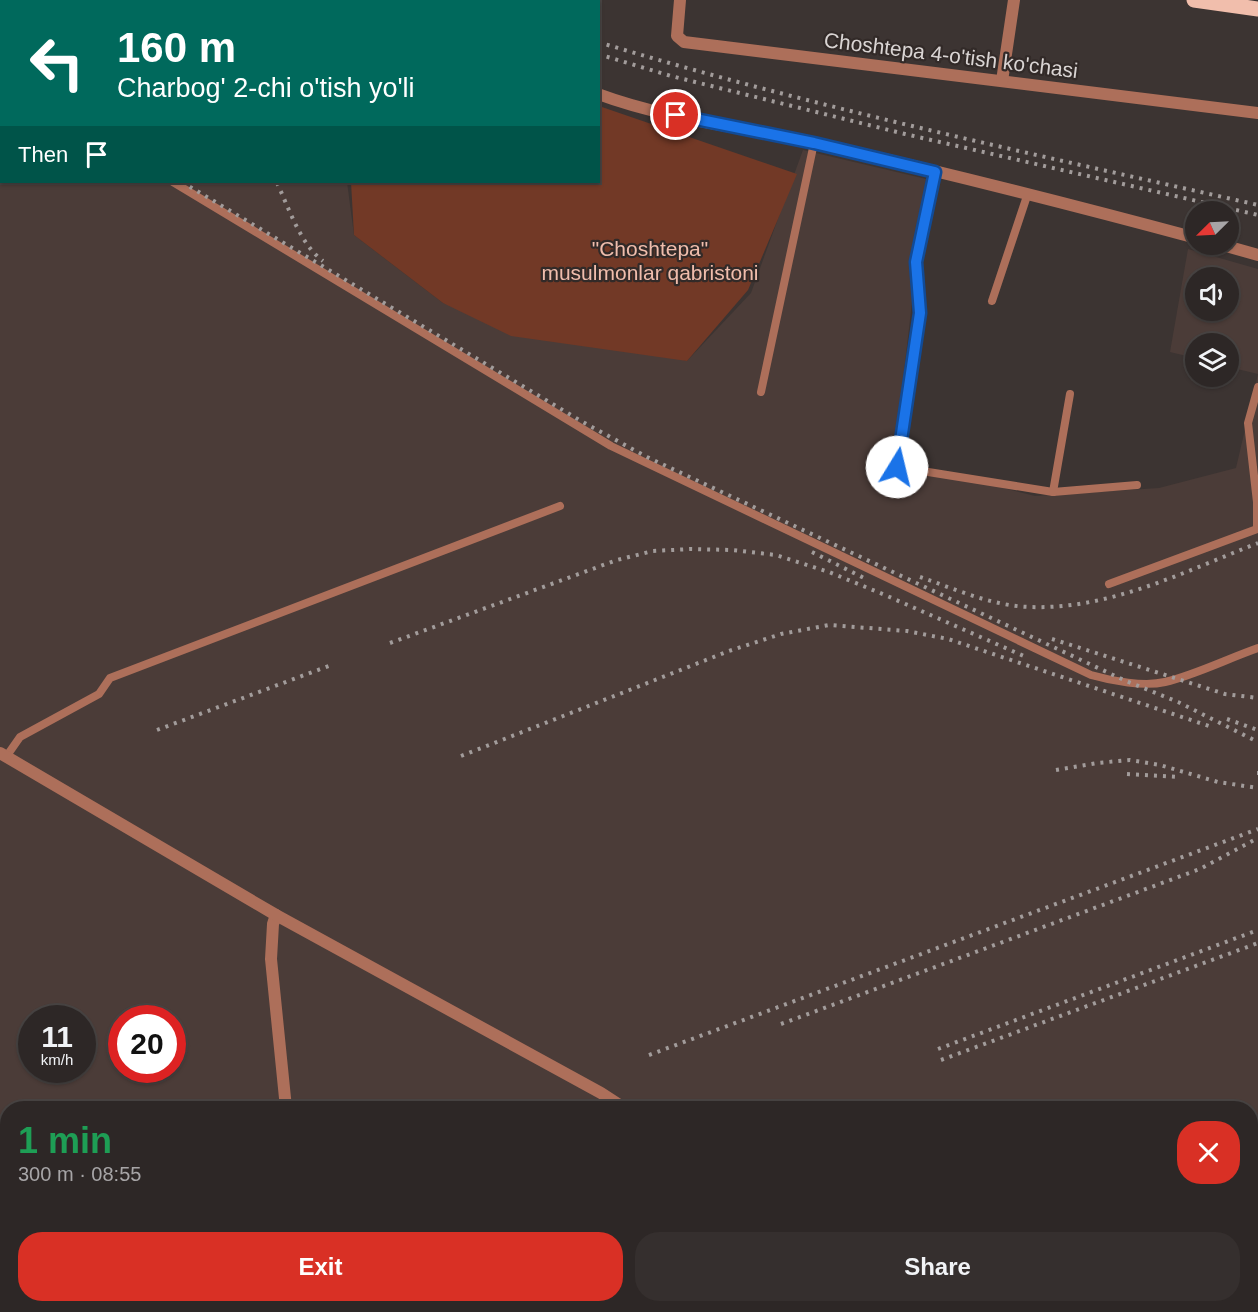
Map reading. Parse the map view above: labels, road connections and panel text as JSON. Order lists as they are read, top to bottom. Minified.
{"streets":{"street":["Choshtepa 4-o'tish ko'chasi"]},"parks":["\"Choshtepa\" musulmonlar qabristoni"],"north":"bottom left","page":{"turn":["160 m","Charbog' 2-chi o'tish yo'li"],"then":"Then","speed":"11 km/h","limit":"20","heading":["1 min","300 m · 08:55"],"buttons":["Exit","Share"]}}
